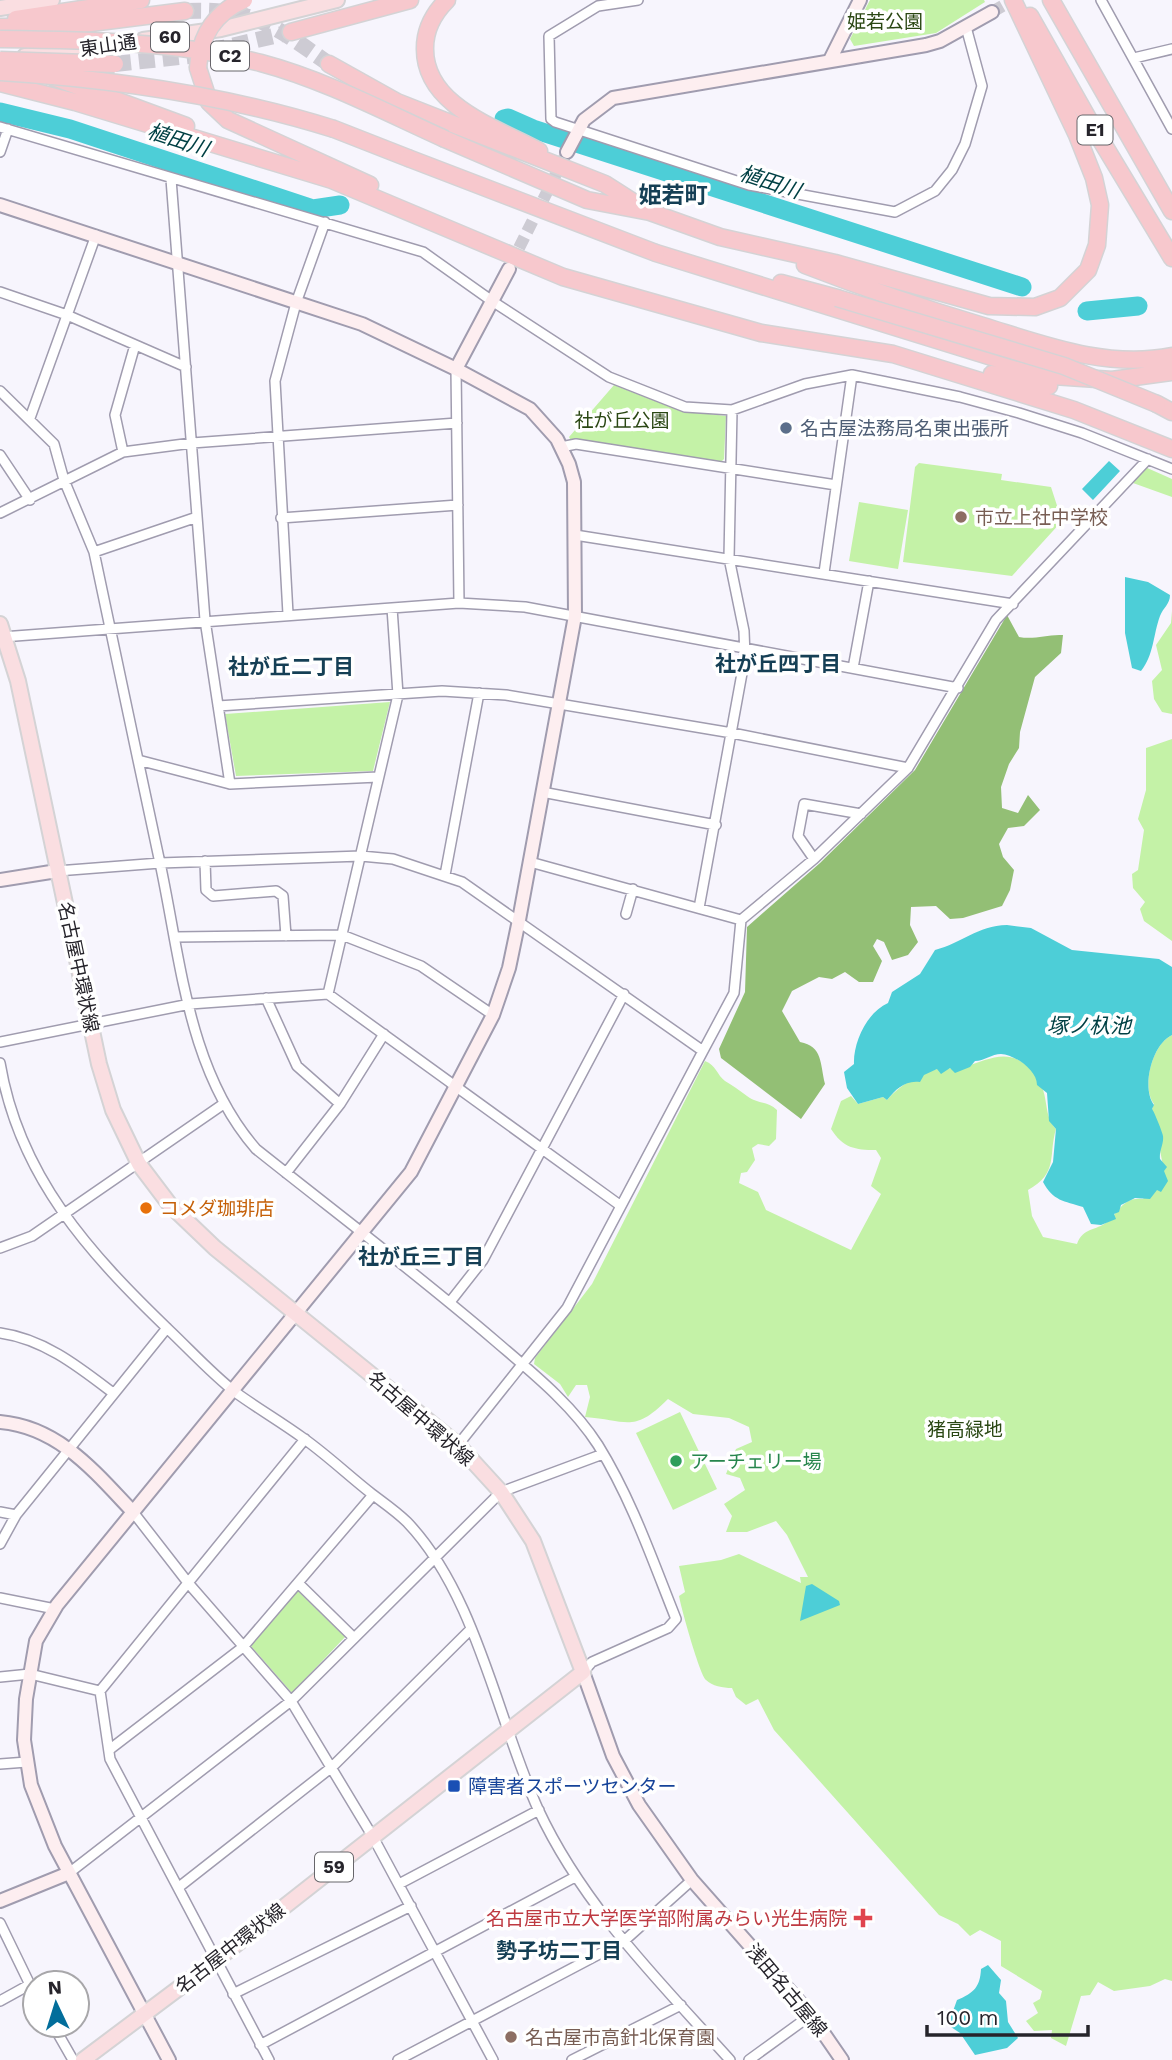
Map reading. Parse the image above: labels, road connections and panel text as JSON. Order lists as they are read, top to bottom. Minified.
{"streets":{"highway":["C2","E1"],"main road":["60","東山通","名古屋中環状線","59"],"street":["浅田名古屋線"]},"crossings":[["名古屋中環状線","浅田名古屋線"]],"districts":["姫若町","社が丘四丁目","社が丘二丁目","社が丘三丁目","勢子坊二丁目"],"water":["植田川","塚ノ杁池"],"parks":["姫若公園","社が丘公園","猪高緑地"],"places":{"other":["名古屋法務局名東出張所","市立上社中学校","コメダ珈琲店","アーチェリー場","名古屋市高針北保育園"],"transit":["障害者スポーツセンター"],"health":["名古屋市立大学医学部附属みらい光生病院"]},"scale_bar":"100 m","north":"top"}
